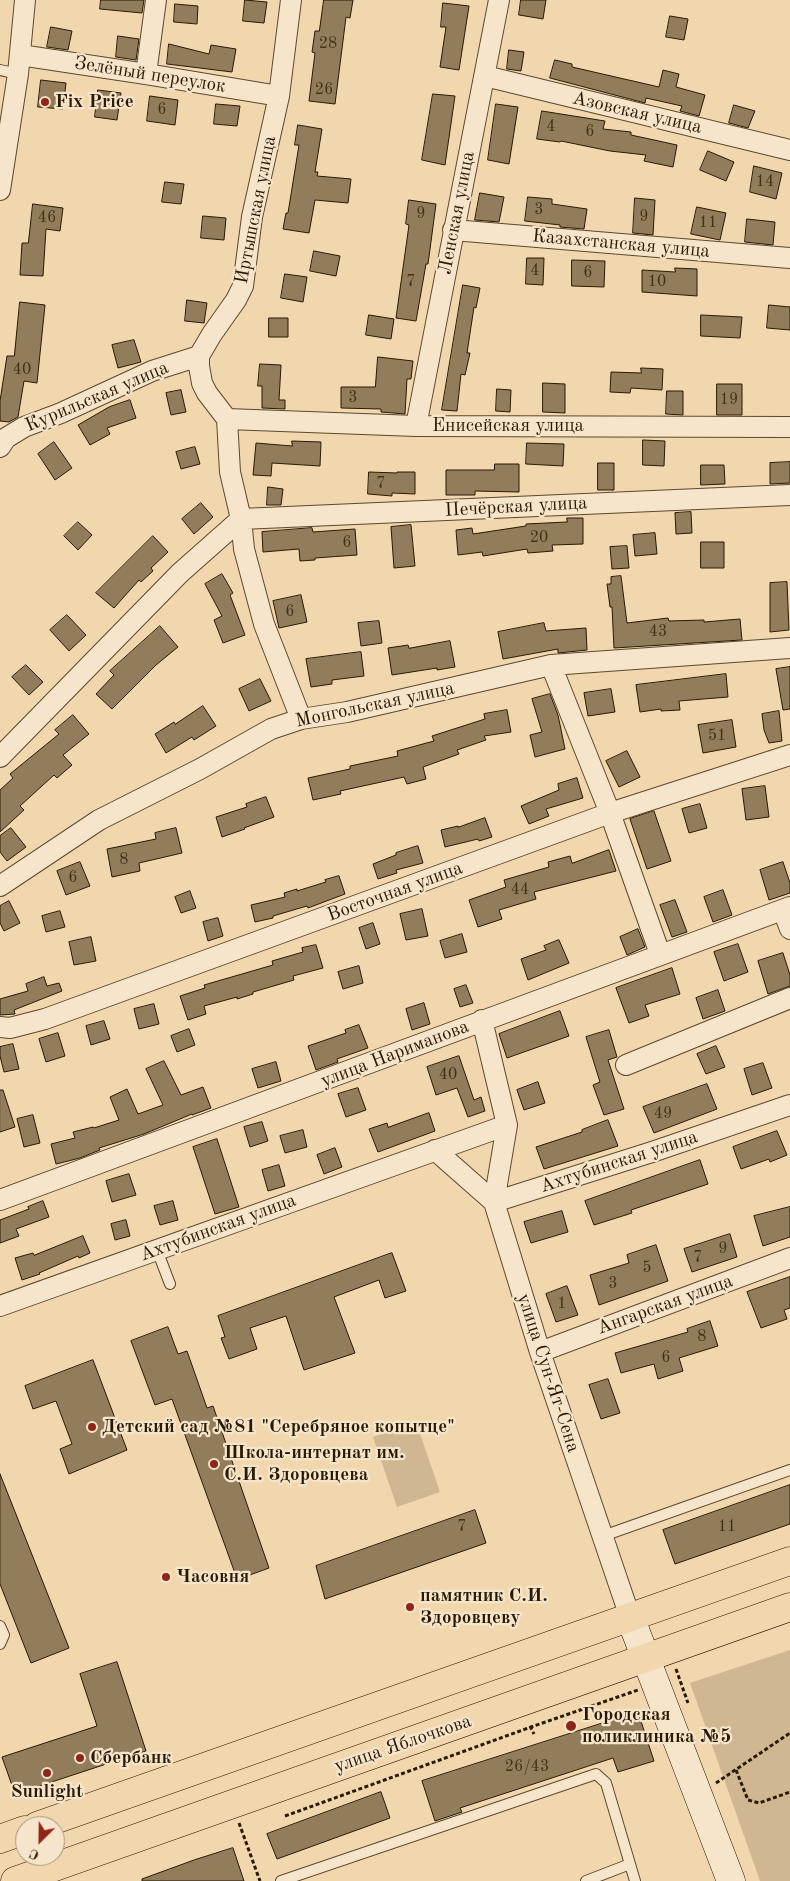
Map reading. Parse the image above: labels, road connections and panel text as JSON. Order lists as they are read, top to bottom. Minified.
{"streets":{"main road":["улица Яблочкова"],"street":["Зелёный переулок","Азовская улица","Иртышская улица","Ленская улица","Казахстанская улица","Курильская улица","Енисейская улица","Печёрская улица","Монгольская улица","Восточная улица","улица Нариманова","Ахтубинская улица","Ангарская улица","улица Сун-Ят-Сена"]},"crossings":[["Зелёный переулок","Иртышская улица"],["Азовская улица","Ленская улица"],["Иртышская улица","Курильская улица"],["Ленская улица","Казахстанская улица"],["Ленская улица","Енисейская улица"],["Ахтубинская улица","улица Сун-Ят-Сена"],["Ангарская улица","улица Сун-Ят-Сена"]],"places":["Fix Price","Детский сад №81 \"Серебряное копытце\"","Школа-интернат им. С.И. Здоровцева","Часовня","памятник С.И. Здоровцеву","Городская поликлиника №5","Сбербанк","Sunlight"],"house_numbers":["28","26","6","4","6","14","3","9","9","46","11","4","6","7","10","40","3","19","7","20","6","6","43","51","8","6","44","40","49","9","7","5","3","1","8","6","7","11","26/43"],"north":"bottom left"}
